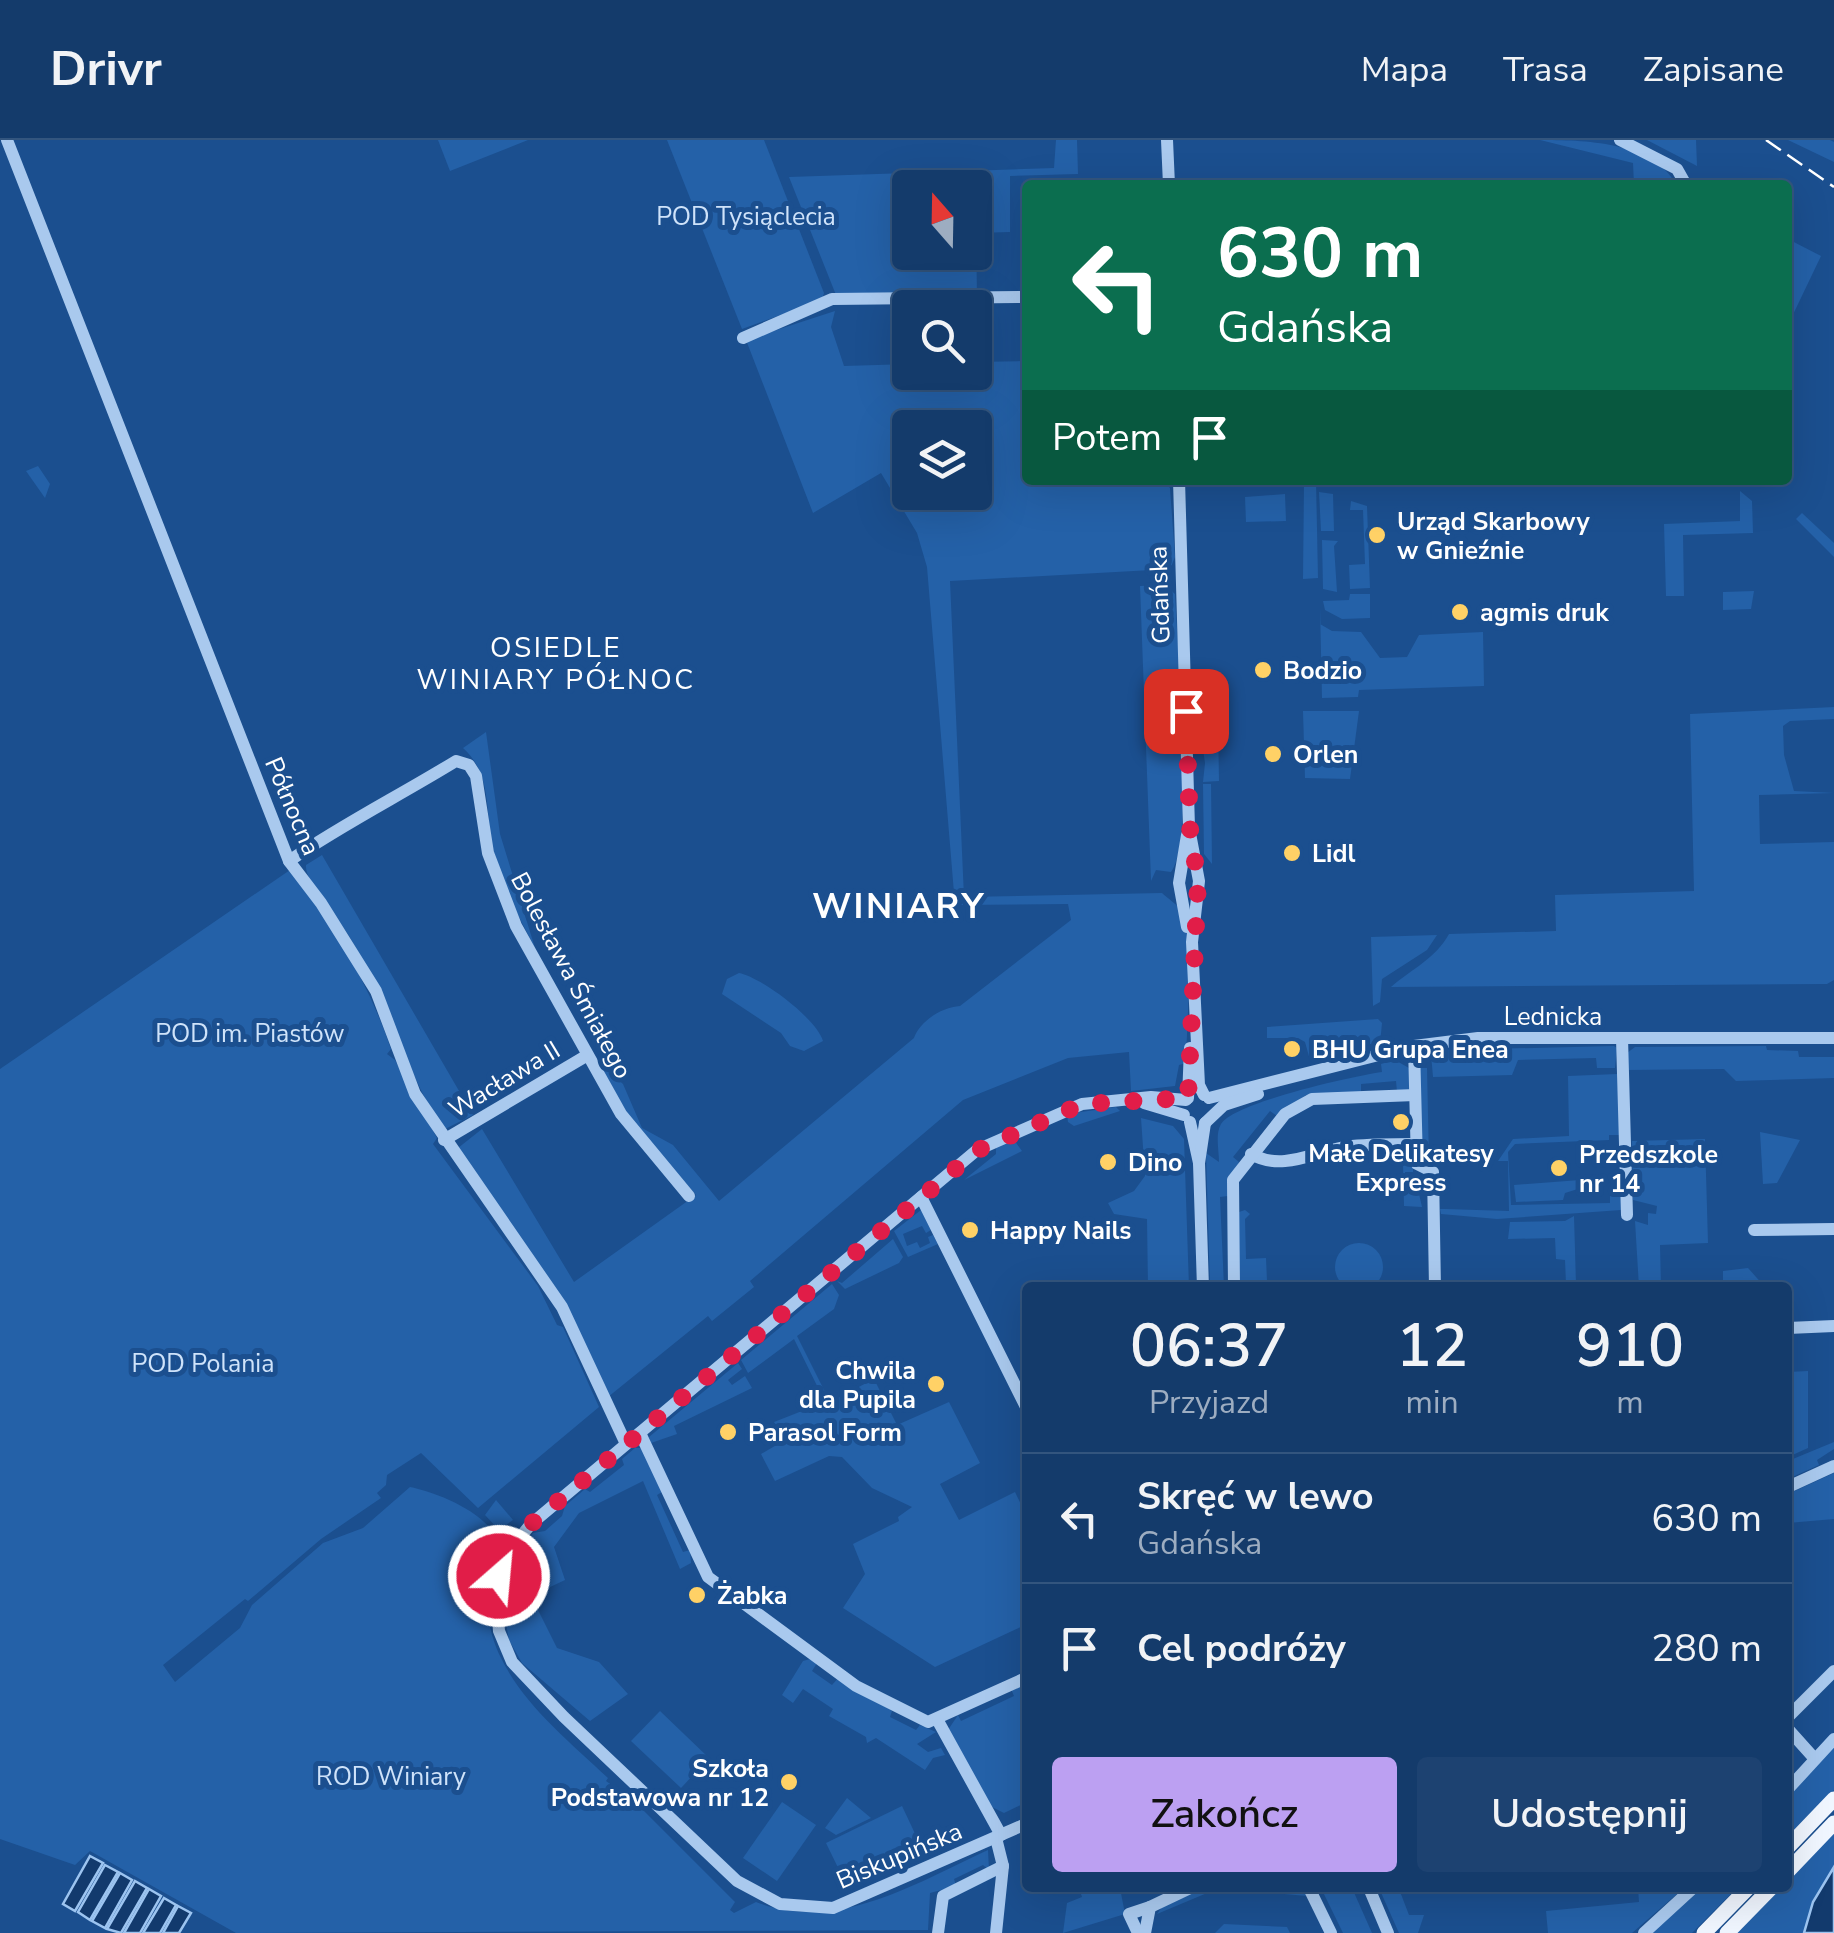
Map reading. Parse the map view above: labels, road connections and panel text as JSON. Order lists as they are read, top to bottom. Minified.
{"streets":{"street":["Gdańska","Północna","Bolesława Śmiałego","Lednicka","Wacława II","Biskupińska"]},"crossings":[["Gdańska","Lednicka"],["Gdańska","Biskupińska"],["Północna","Bolesława Śmiałego"],["Północna","Wacława II"],["Północna","Biskupińska"],["Bolesława Śmiałego","Wacława II"],["Lednicka","Biskupińska"]],"districts":["OSIEDLE WINIARY PÓŁNOC","WINIARY"],"parks":["POD Tysiąclecia","POD im. Piastów","POD Polania","ROD Winiary"],"places":["Urząd Skarbowy w Gnieźnie","agmis druk","Bodzio","Orlen","Lidl","BHU Grupa Enea","Małe Delikatesy Express","Dino","Przedszkole nr 14","Happy Nails","Chwila dla Pupila","Parasol Form","Żabka","Szkoła Podstawowa nr 12"],"north":"top","page":{"header":"Drivr","nav":["Mapa","Trasa","Zapisane"],"turn":["630 m","Gdańska"],"then":"Potem","eta":["06:37","Przyjazd","12","min","910","m"],"list":[{"name":"Skręć w lewo","note":"Gdańska","value":"630 m"},{"name":"Cel podróży","value":"280 m"}],"buttons":["Zakończ","Udostępnij"]}}
